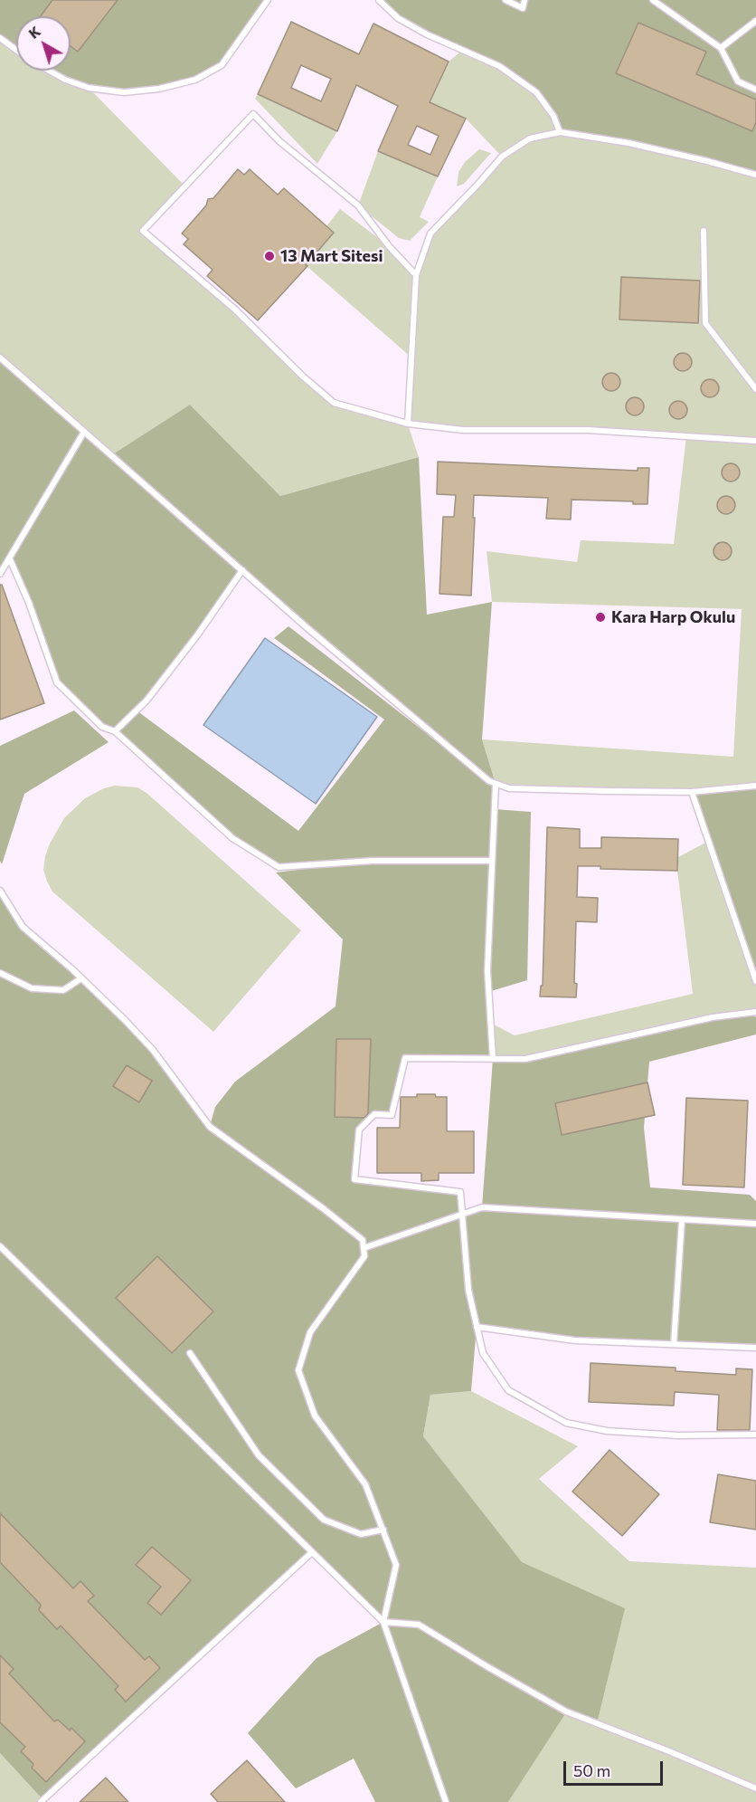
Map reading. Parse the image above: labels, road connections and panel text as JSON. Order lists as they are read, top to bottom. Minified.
{"places":["13 Mart Sitesi","Kara Harp Okulu"],"scale_bar":"50 m","north":"top left"}
